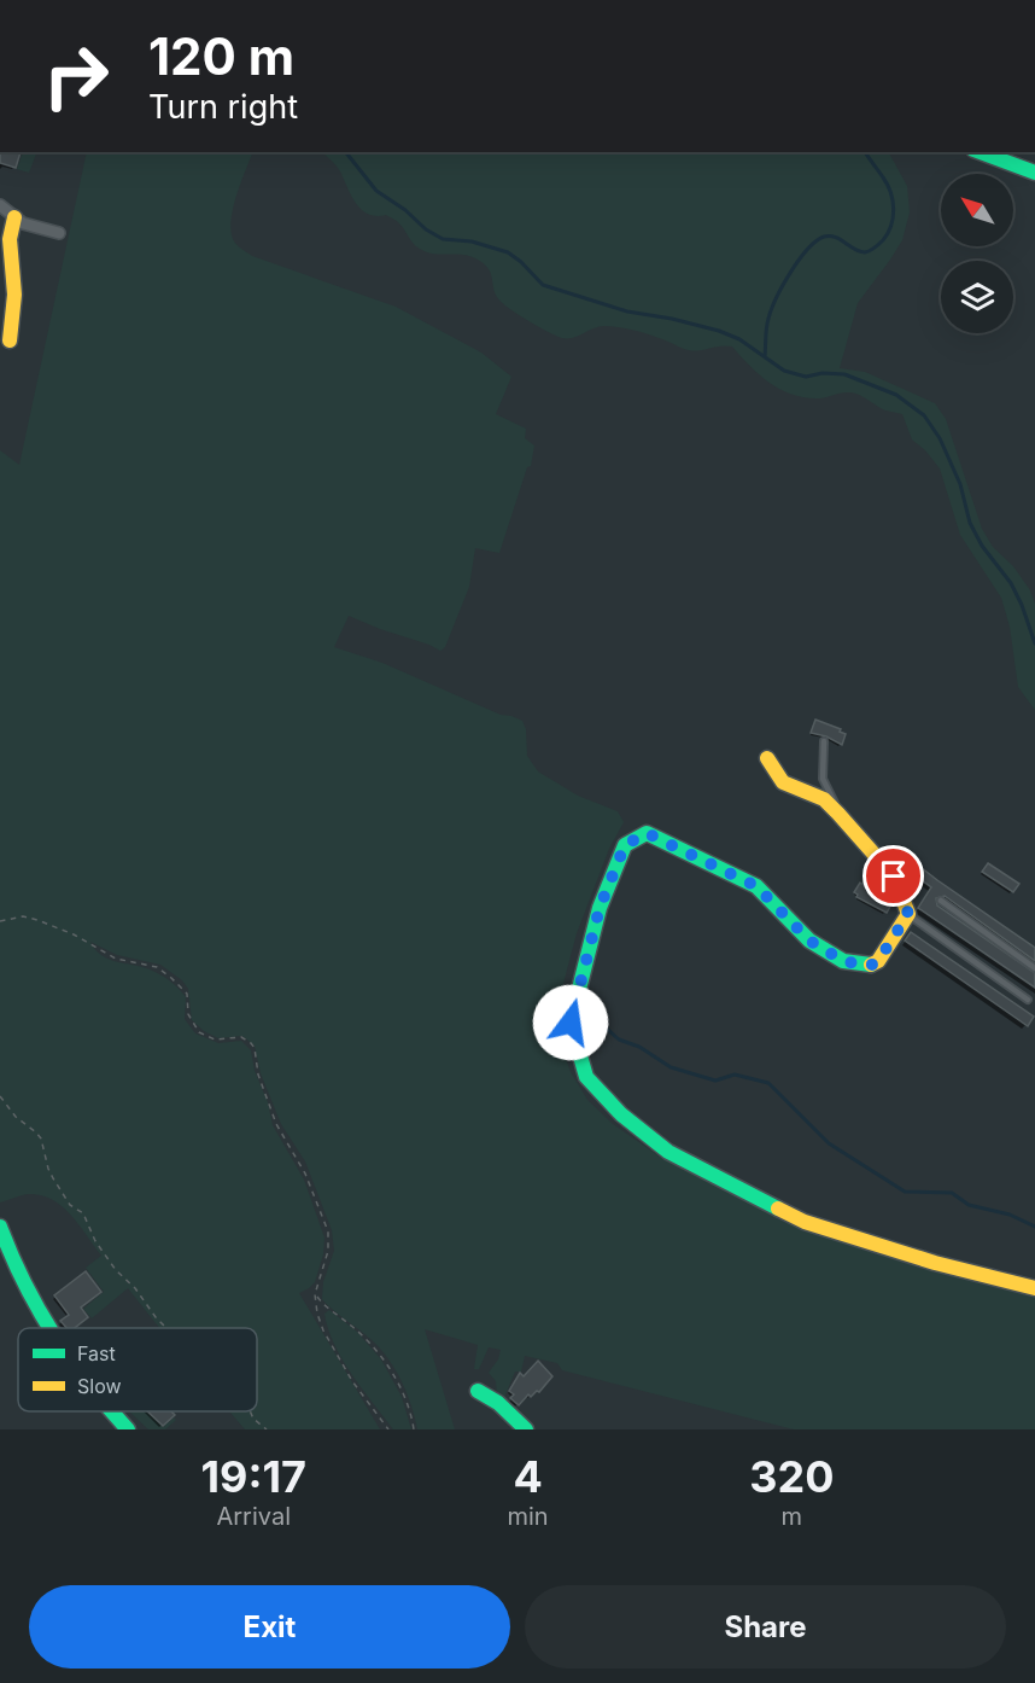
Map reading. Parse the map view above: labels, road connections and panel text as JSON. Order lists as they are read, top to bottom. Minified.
{"legend":["Fast","Slow"],"north":"top left","page":{"turn":["120 m","Turn right"],"eta":["19:17","Arrival","4","min","320","m"],"buttons":["Exit","Share"]}}
